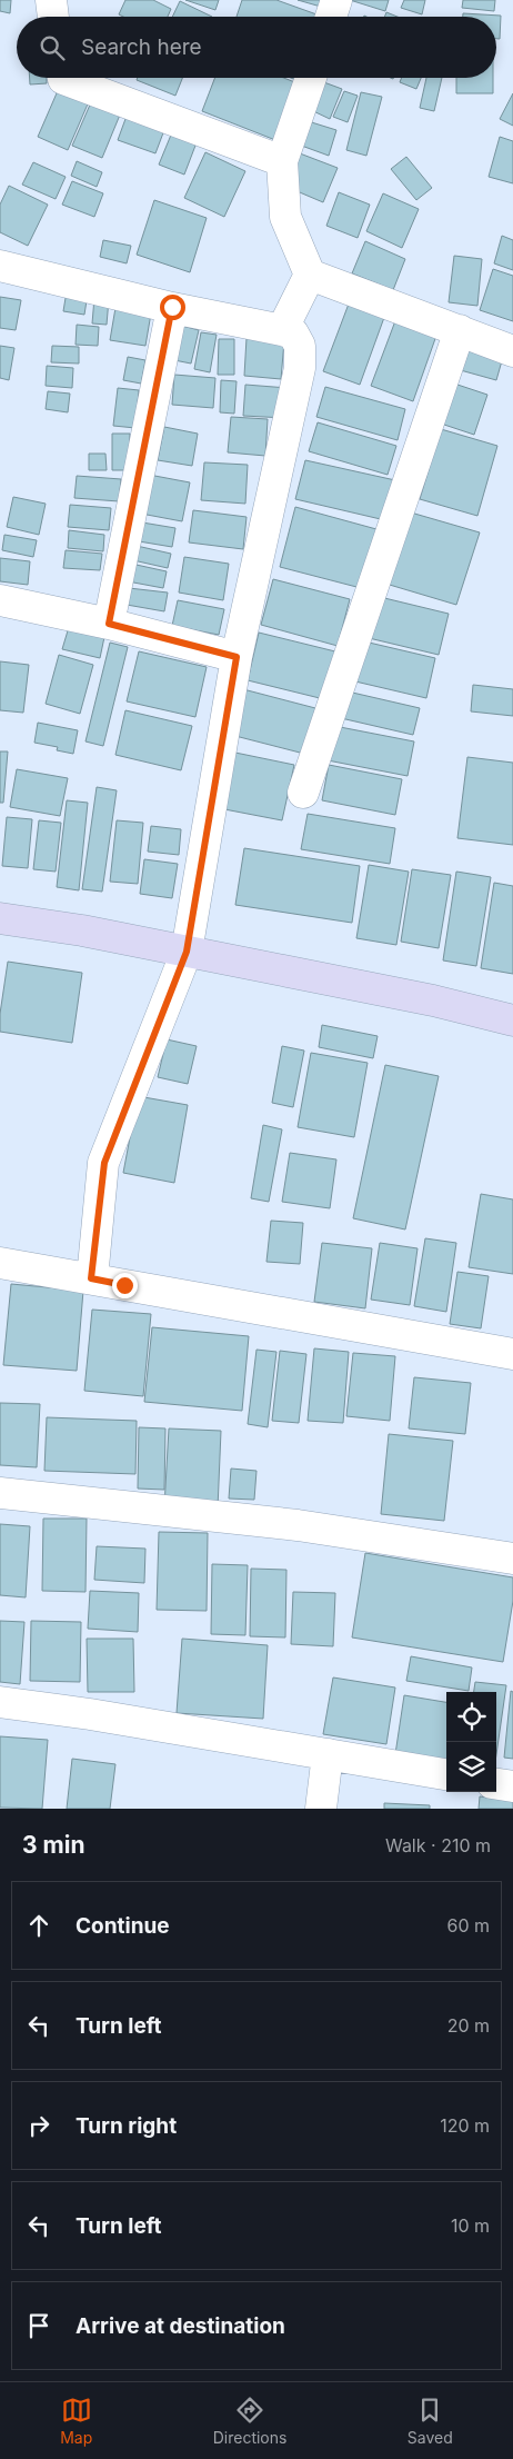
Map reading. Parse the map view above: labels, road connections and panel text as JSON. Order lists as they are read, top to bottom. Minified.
{"page":{"search":"Search here","heading":["3 min","Walk · 210 m"],"list":[["Continue","60 m"],["Turn left","20 m"],["Turn right","120 m"],["Turn left","10 m"],"Arrive at destination"],"nav":["Map","Directions","Saved"]}}
